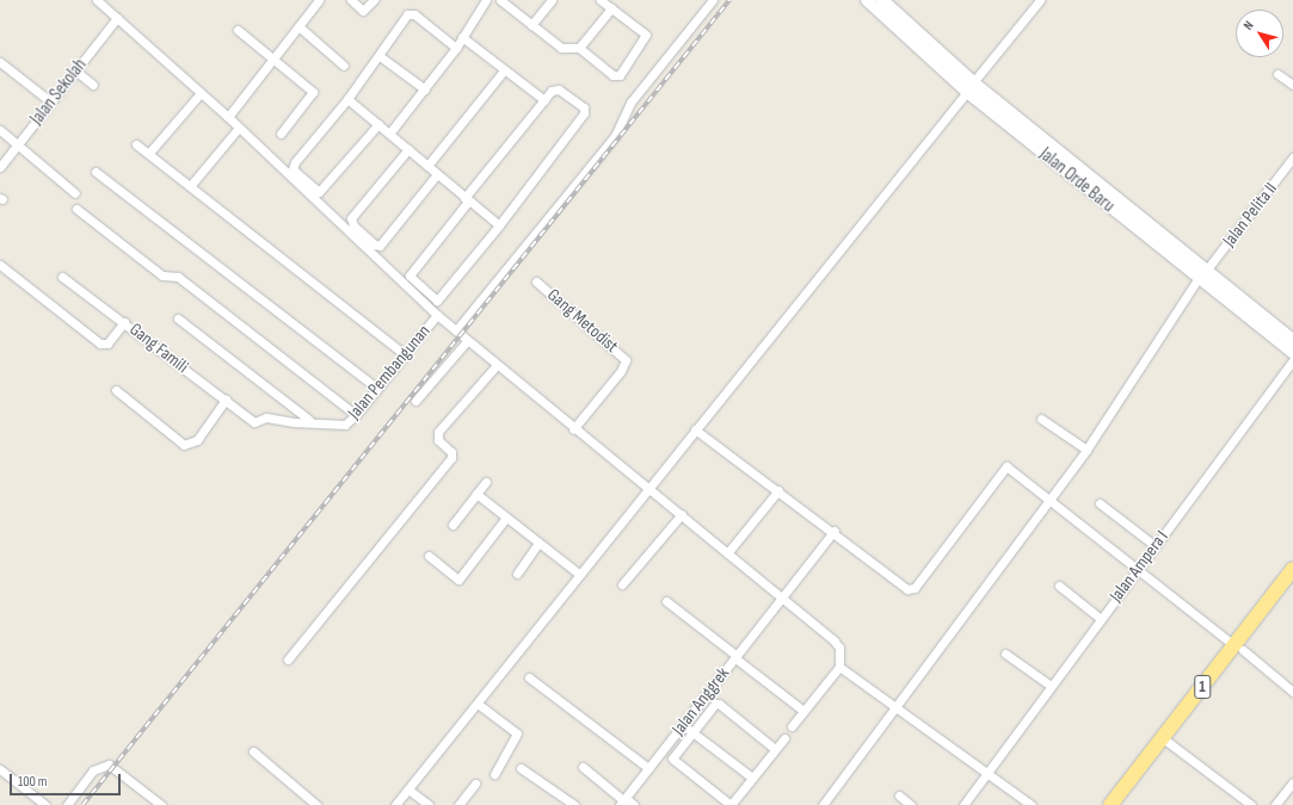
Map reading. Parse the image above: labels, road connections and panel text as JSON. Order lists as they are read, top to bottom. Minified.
{"streets":{"highway":["1"],"main road":["Jalan Orde Baru"],"street":["Jalan Sekolah","Jalan Pelita II","Gang Metodist","Gang Famili","Jalan Pembangunan","Jalan Ampera I","Jalan Anggrek"]},"crossings":[["Jalan Orde Baru","Jalan Pelita II"],["Gang Famili","Jalan Pembangunan"]],"scale_bar":"100 m","north":"top left"}
